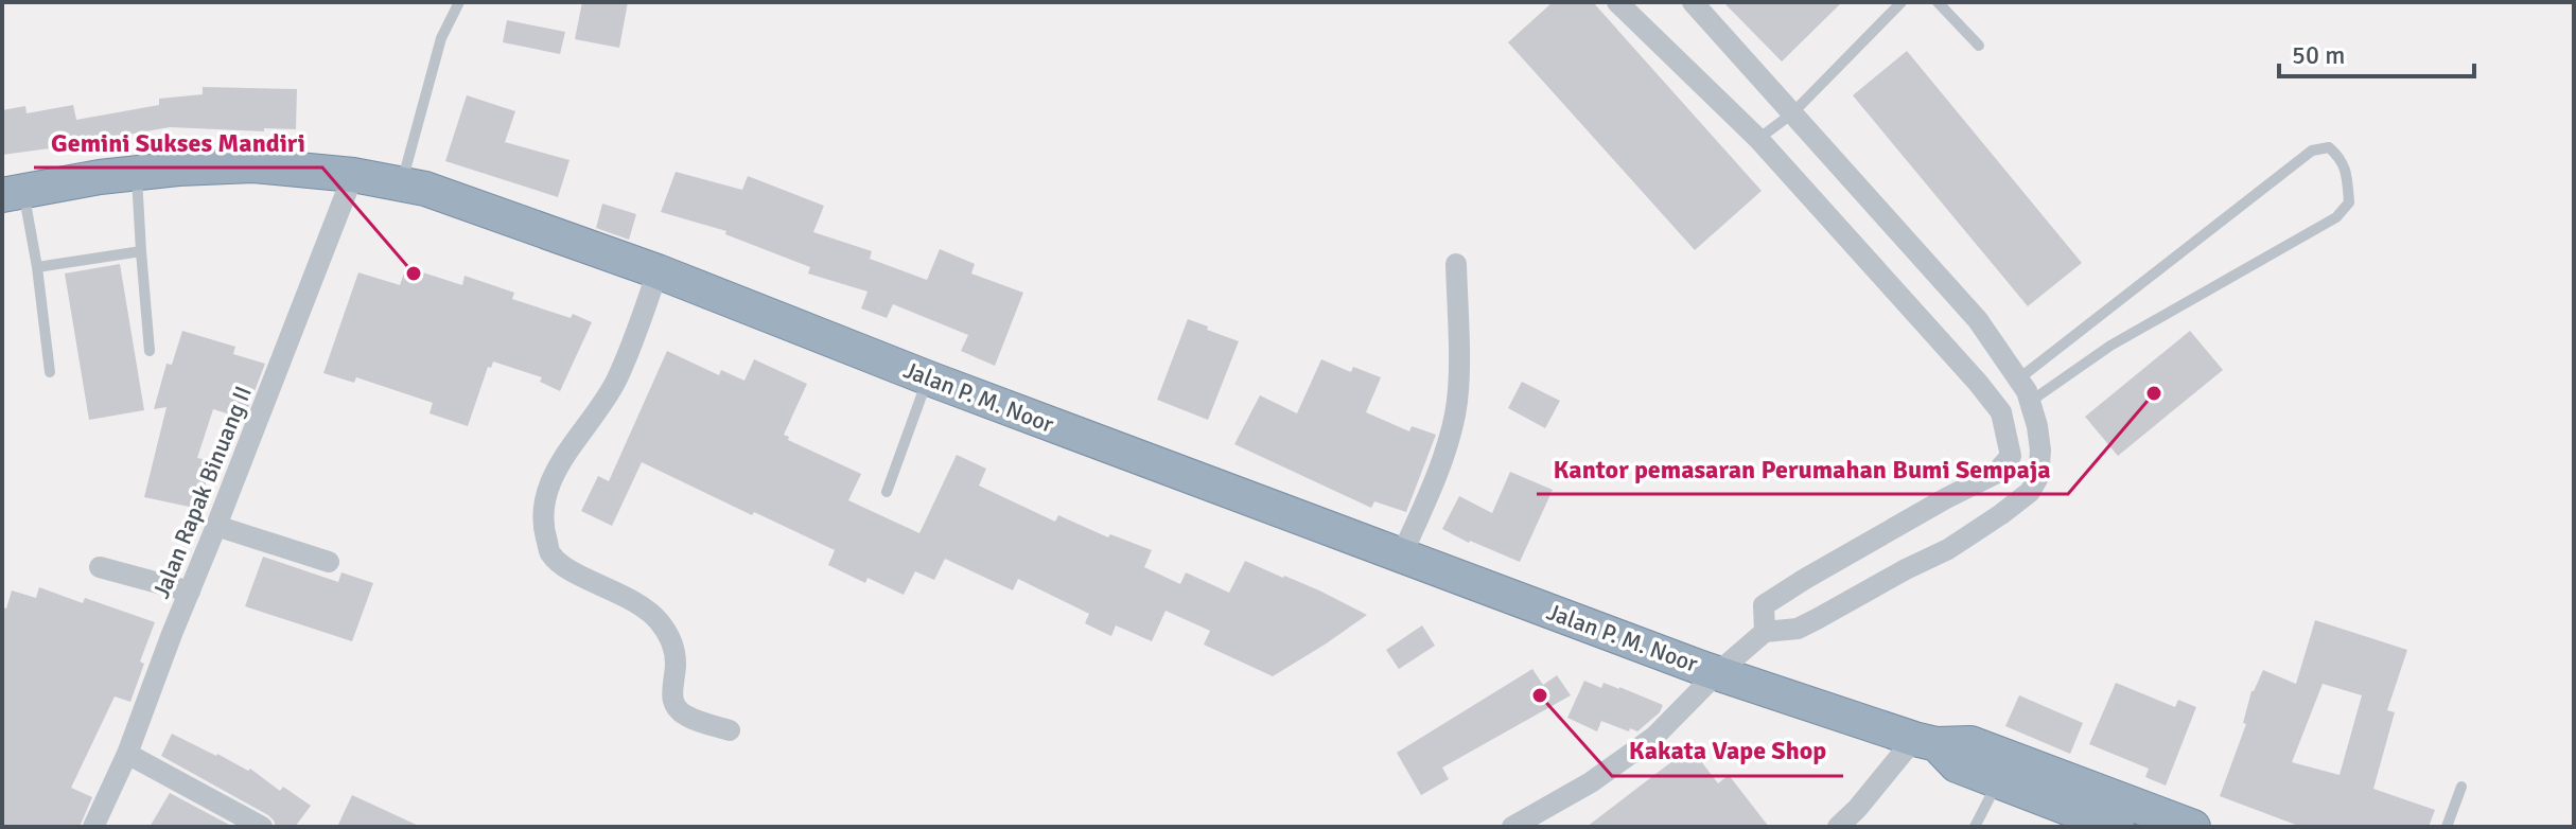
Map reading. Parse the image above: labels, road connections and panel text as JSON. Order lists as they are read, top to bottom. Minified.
{"streets":{"highway":["Jalan P. M. Noor"],"street":["Jalan Rapak Binuang II"]},"crossings":[["Jalan P. M. Noor","Jalan Rapak Binuang II"]],"places":["Gemini Sukses Mandiri","Kantor pemasaran Perumahan Bumi Sempaja","Kakata Vape Shop"],"scale_bar":"50 m"}
